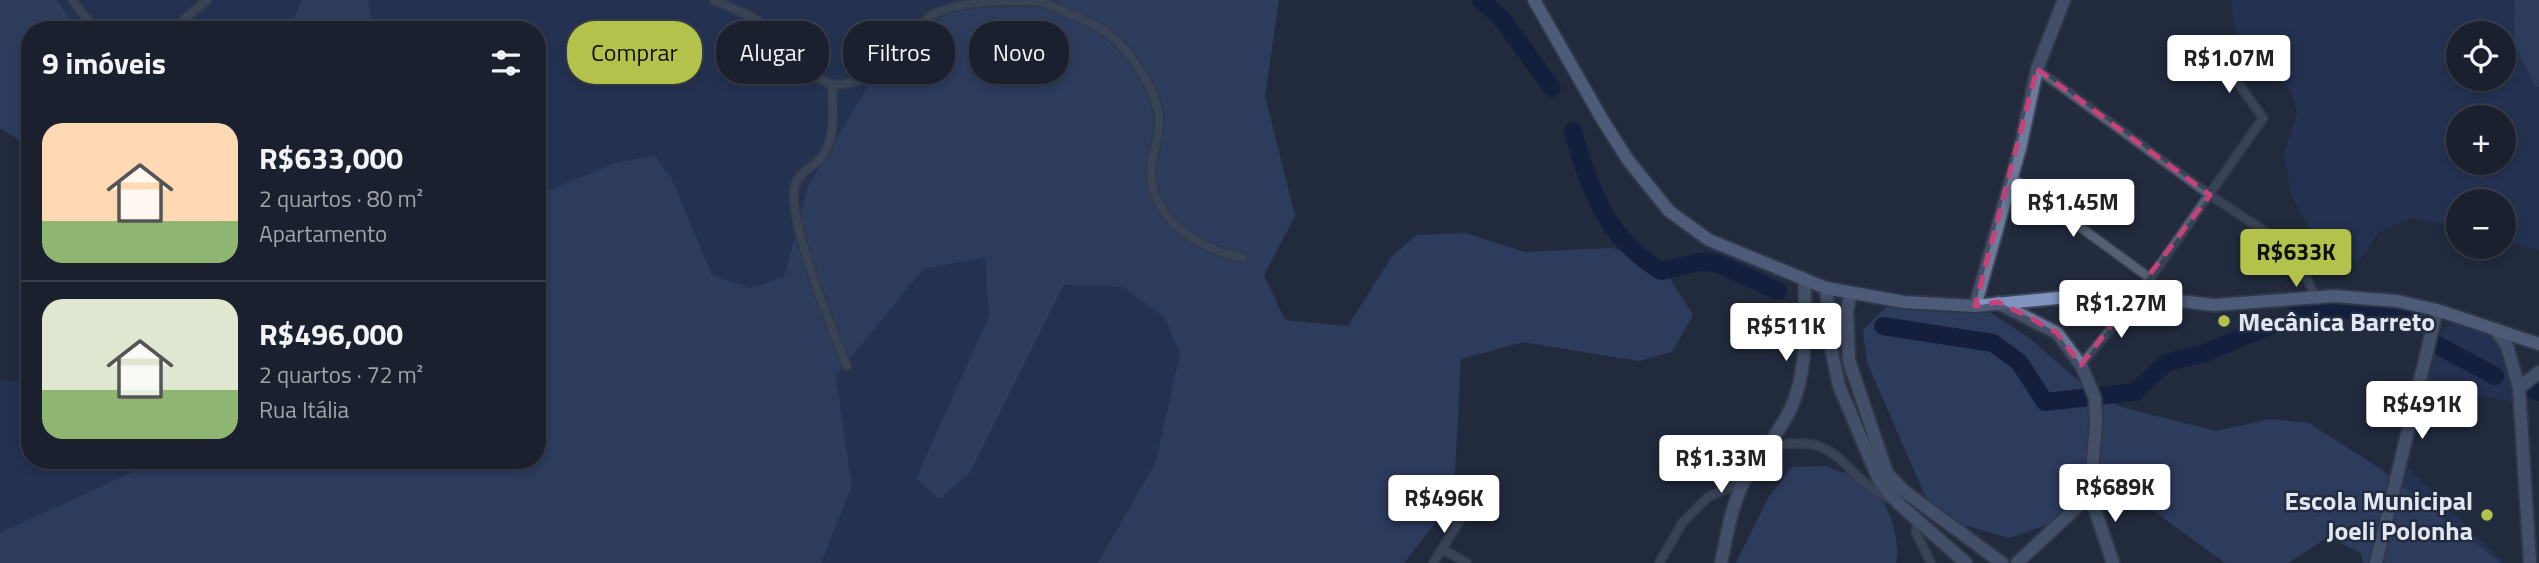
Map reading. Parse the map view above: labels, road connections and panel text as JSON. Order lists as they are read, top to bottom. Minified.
{"places":["Mecânica Barreto","Escola Municipal Joeli Polonha"],"page":{"map_buttons":["+","−"],"chip":["Comprar","Alugar","Filtros","Novo"],"heading":"9 imóveis","price":["R$1.07M","R$1.45M","R$633K","R$1.27M","R$511K","R$491K","R$1.33M","R$689K","R$496K"],"list":[{"name":"R$633,000","note":"2 quartos · 80 m² · Apartamento"},{"name":"R$496,000","note":"2 quartos · 72 m² · Rua Itália"}]}}
